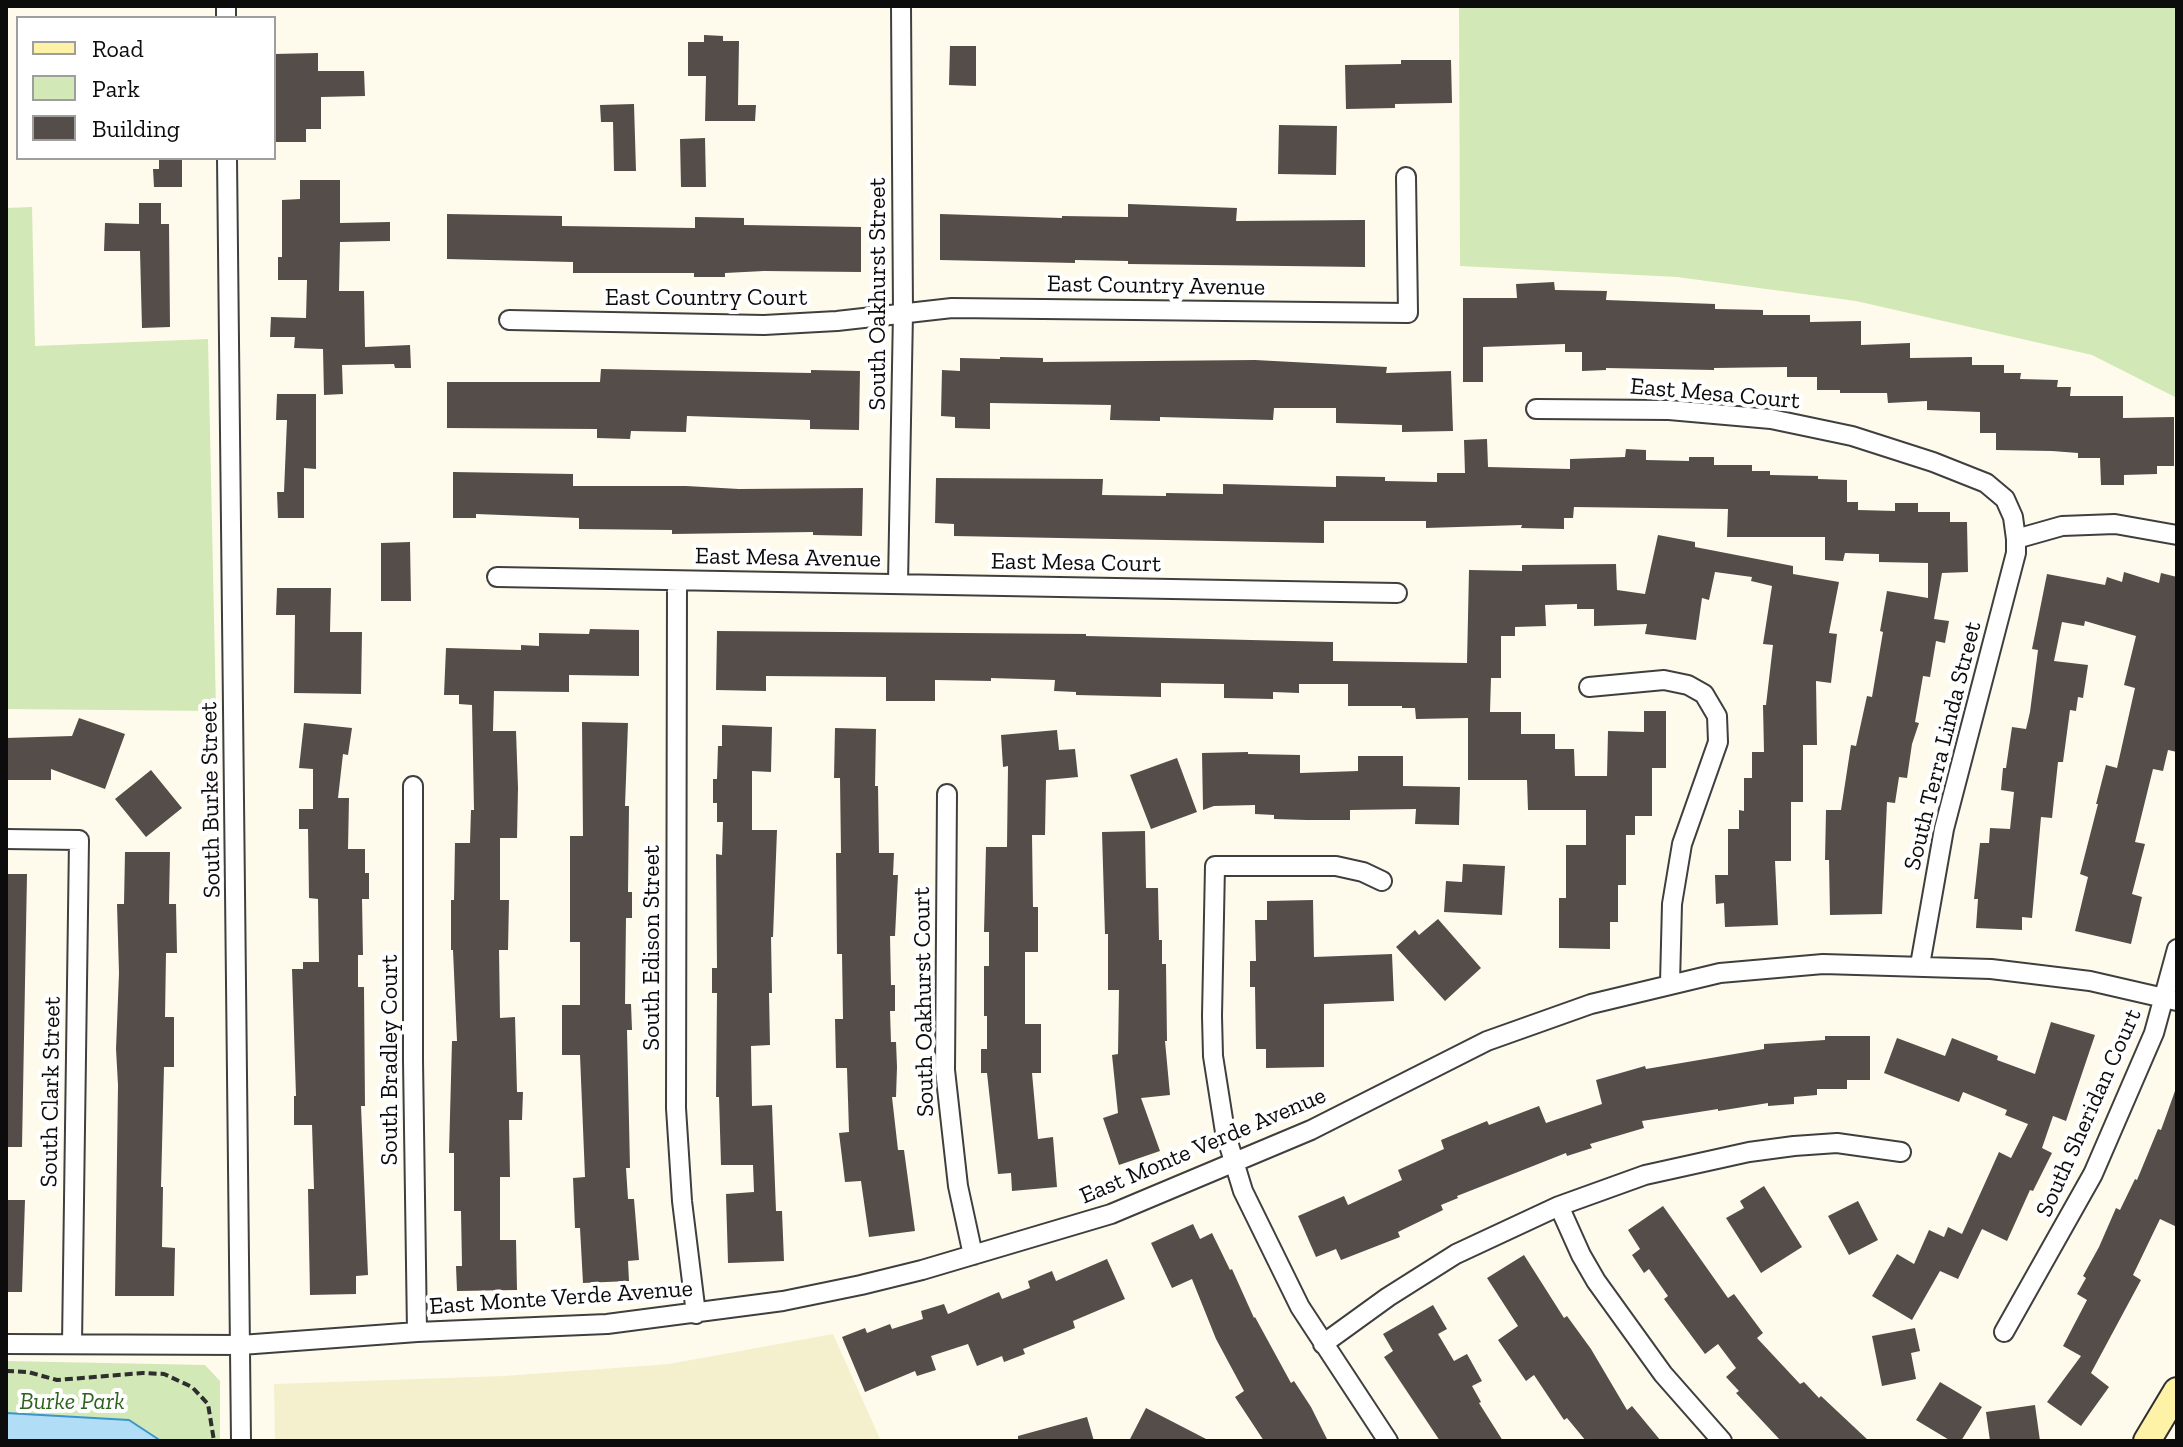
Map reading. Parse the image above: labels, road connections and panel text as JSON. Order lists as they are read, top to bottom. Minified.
{"streets":{"street":["East Country Avenue","South Oakhurst Street","East Country Court","East Mesa Court","East Mesa Avenue","South Terra Linda Street","South Burke Street","South Edison Street","South Oakhurst Court","South Bradley Court","South Clark Street","South Sheridan Court","East Monte Verde Avenue"]},"crossings":[["East Country Avenue","South Oakhurst Street"],["East Country Avenue","East Country Court"],["South Oakhurst Street","East Country Court"],["South Oakhurst Street","East Mesa Court"],["South Oakhurst Street","East Mesa Avenue"],["East Mesa Court","East Mesa Avenue"],["East Mesa Court","South Terra Linda Street"],["East Mesa Avenue","South Edison Street"],["South Terra Linda Street","East Monte Verde Avenue"],["South Burke Street","East Monte Verde Avenue"],["South Edison Street","East Monte Verde Avenue"],["South Oakhurst Court","East Monte Verde Avenue"],["South Bradley Court","East Monte Verde Avenue"],["South Clark Street","East Monte Verde Avenue"],["South Sheridan Court","East Monte Verde Avenue"]],"parks":["Burke Park"],"legend":["Road","Park","Building"]}
